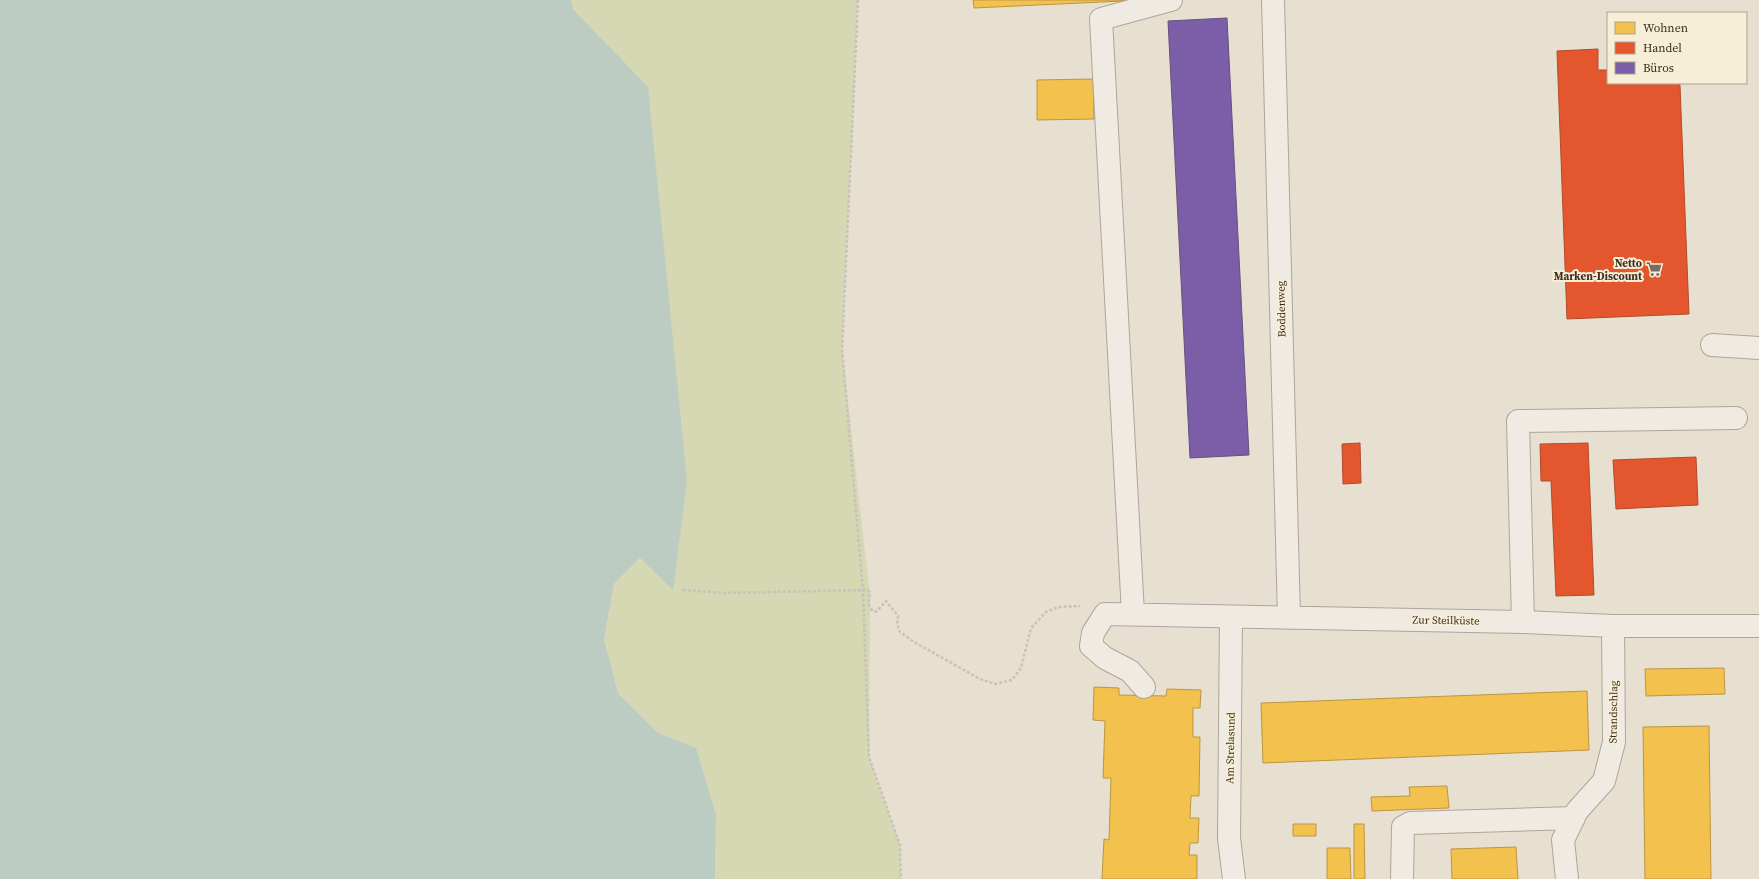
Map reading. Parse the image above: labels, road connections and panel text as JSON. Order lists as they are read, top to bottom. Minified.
{"streets":{"street":["Boddenweg","Zur Steilküste","Strandschlag","Am Strelasund"]},"crossings":[["Boddenweg","Zur Steilküste"],["Zur Steilküste","Strandschlag"],["Zur Steilküste","Am Strelasund"]],"places":{"supermarket":["Netto Marken-Discount"]},"legend":["Wohnen","Handel","Büros"]}
